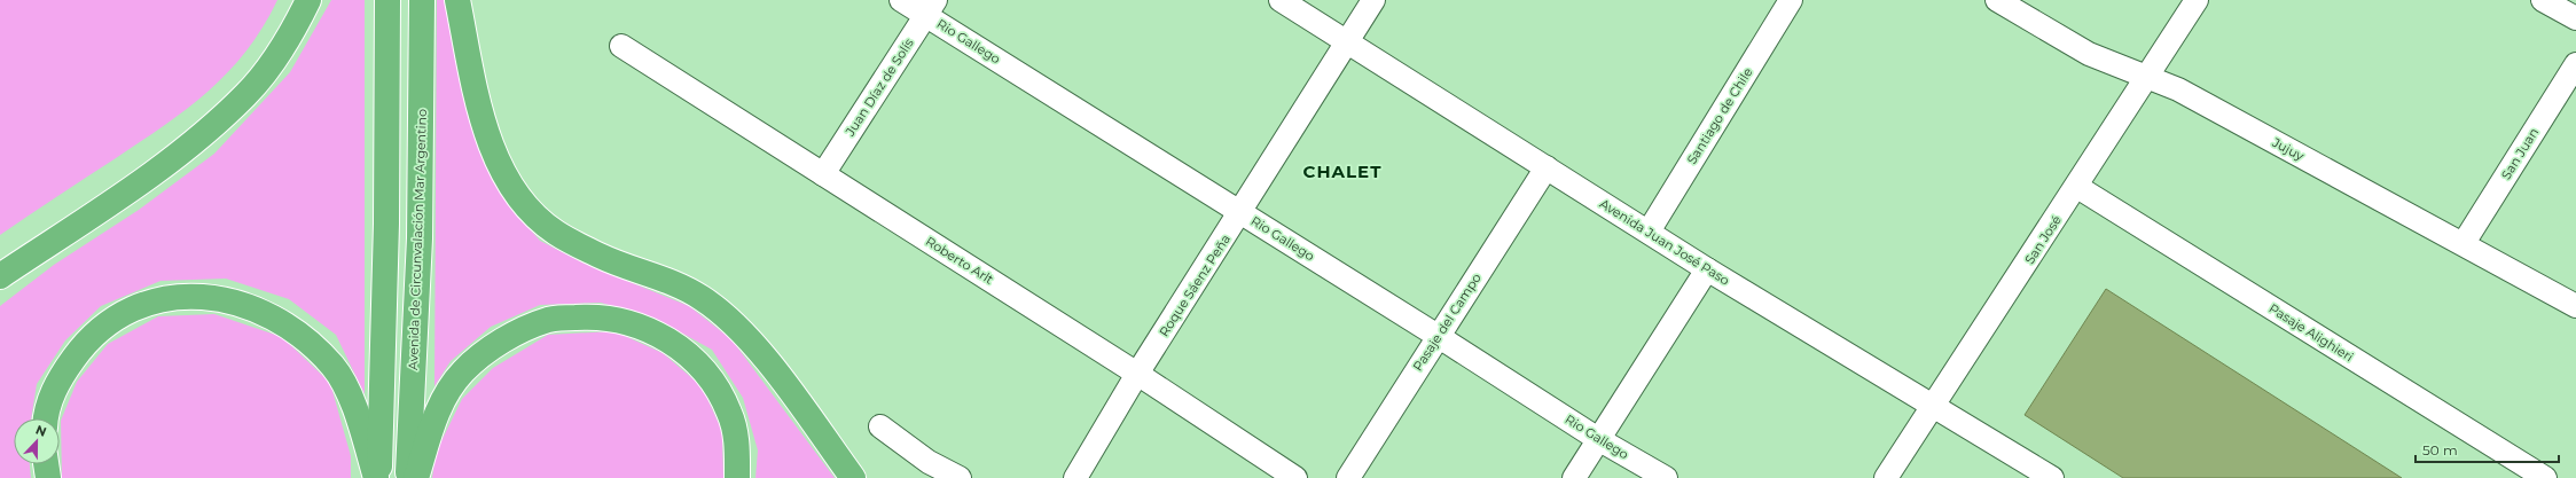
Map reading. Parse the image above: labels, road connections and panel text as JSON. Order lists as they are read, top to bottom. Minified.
{"streets":{"highway":["Avenida de Circunvalación Mar Argentino"],"street":["Rio Gallego","Juan Díaz de Solís","Santiago de Chile","Jujuy","San Juan","San José","Avenida Juan José Paso","Roberto Arlt","Roque Sáenz Peña","Pasaje del Campo","Pasaje Alighieri"]},"crossings":[["Rio Gallego","Juan Díaz de Solís"],["Rio Gallego","Roque Sáenz Peña"],["Rio Gallego","Pasaje del Campo"],["Juan Díaz de Solís","Roberto Arlt"],["Santiago de Chile","Avenida Juan José Paso"],["Jujuy","San Juan"],["Jujuy","San José"],["San José","Avenida Juan José Paso"],["San José","Pasaje Alighieri"],["Avenida Juan José Paso","Roque Sáenz Peña"],["Avenida Juan José Paso","Pasaje del Campo"],["Roberto Arlt","Roque Sáenz Peña"]],"districts":["CHALET"],"scale_bar":"50 m","north":"top"}
